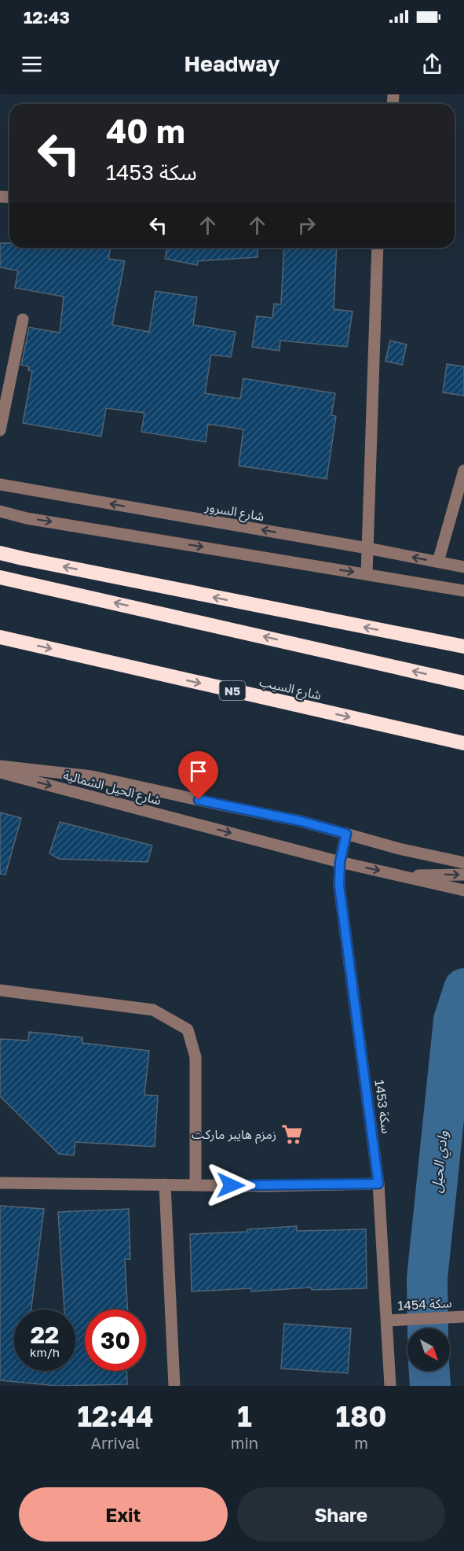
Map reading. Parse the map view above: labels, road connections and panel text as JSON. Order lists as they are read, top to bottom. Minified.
{"streets":{"highway":["شارع السيب","N5"],"street":["شارع السرور","شارع الحيل الشمالية","سكة 1453","سكة 1454"]},"crossings":[["شارع الحيل الشمالية","سكة 1453"],["سكة 1453","سكة 1454"]],"water":["وادي الحيل"],"places":{"supermarket":["زمزم هايبر ماركت"]},"north":"bottom right","page":{"status":"12:43","header":"Headway","turn":["40 m","سكة 1453"],"speed":"22 km/h","limit":"30","eta":["12:44","Arrival","1","min","180","m"],"buttons":["Exit","Share"]}}
